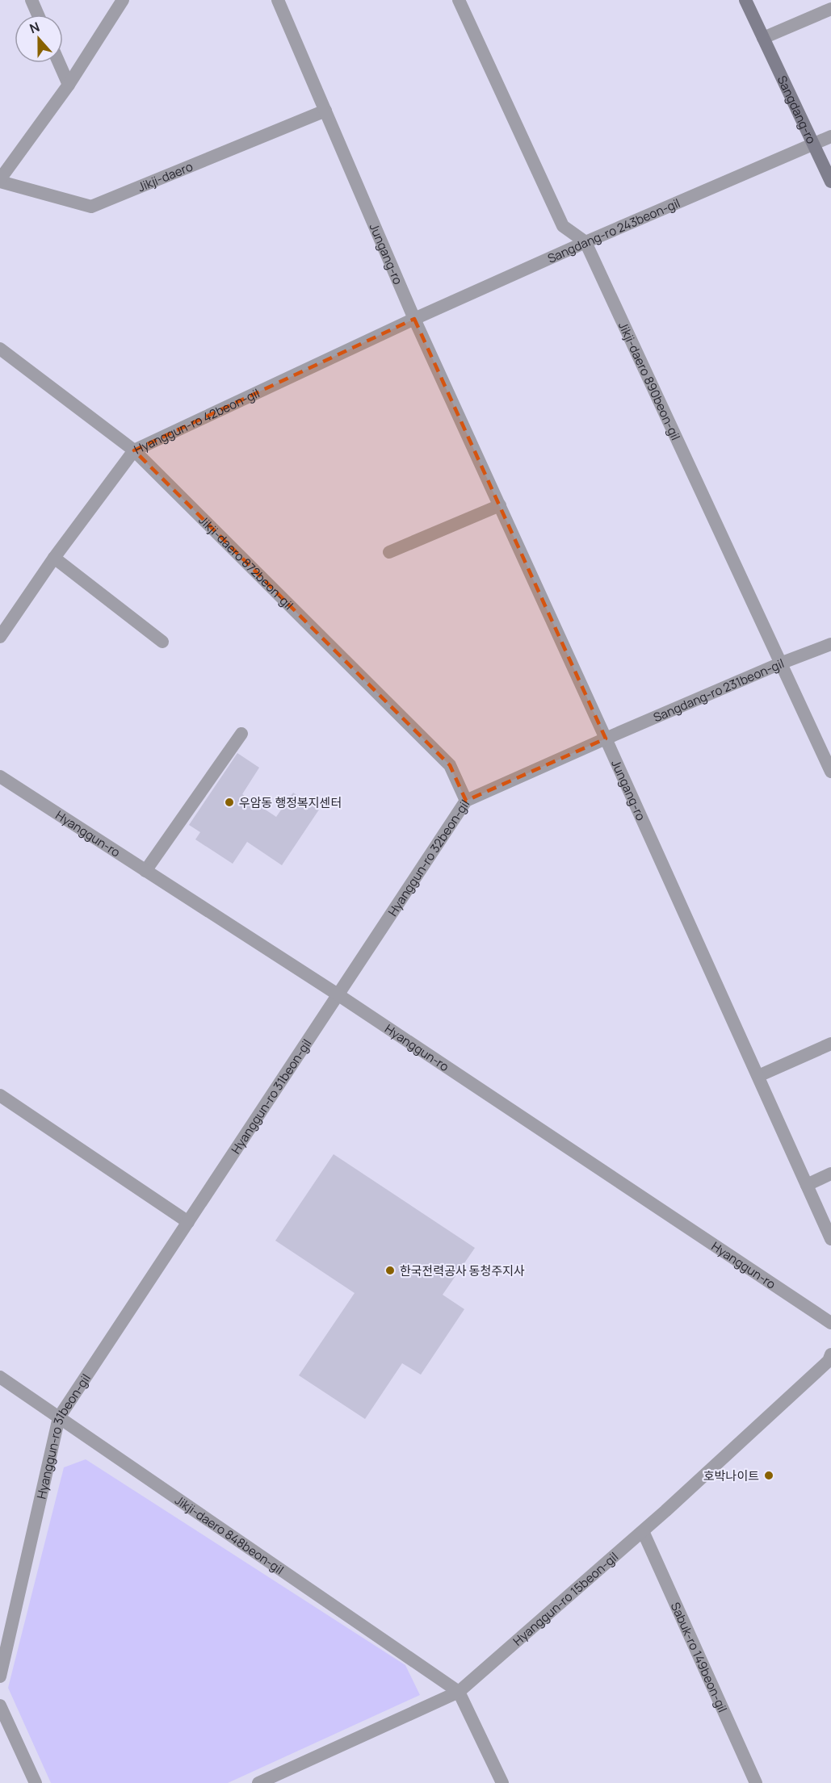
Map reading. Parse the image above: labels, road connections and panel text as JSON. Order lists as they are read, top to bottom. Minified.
{"streets":{"main road":["Sangdang-ro"],"street":["Jikji-daero","Sangdang-ro 243beon-gil","Jungang-ro","Jikji-daero 890beon-gil","Hyanggun-ro 42beon-gil","Jikji-daero 872beon-gil","Sangdang-ro 231beon-gil","Hyanggun-ro","Hyanggun-ro 32beon-gil","Hyanggun-ro 31beon-gil","Jikji-daero 848beon-gil","Hyanggun-ro 15beon-gil","Sabuk-ro 149beon-gil"]},"crossings":[["Sangdang-ro","Sangdang-ro 243beon-gil"],["Jikji-daero","Jungang-ro"],["Sangdang-ro 243beon-gil","Jungang-ro"],["Sangdang-ro 243beon-gil","Jikji-daero 890beon-gil"],["Sangdang-ro 243beon-gil","Hyanggun-ro 42beon-gil"],["Jungang-ro","Hyanggun-ro 42beon-gil"],["Jungang-ro","Sangdang-ro 231beon-gil"],["Jungang-ro","Hyanggun-ro 32beon-gil"],["Jikji-daero 890beon-gil","Sangdang-ro 231beon-gil"],["Hyanggun-ro 42beon-gil","Jikji-daero 872beon-gil"],["Jikji-daero 872beon-gil","Hyanggun-ro 32beon-gil"],["Sangdang-ro 231beon-gil","Hyanggun-ro 32beon-gil"],["Hyanggun-ro","Hyanggun-ro 32beon-gil"],["Hyanggun-ro","Hyanggun-ro 31beon-gil"],["Hyanggun-ro 32beon-gil","Hyanggun-ro 31beon-gil"],["Hyanggun-ro 31beon-gil","Jikji-daero 848beon-gil"],["Jikji-daero 848beon-gil","Hyanggun-ro 15beon-gil"],["Hyanggun-ro 15beon-gil","Sabuk-ro 149beon-gil"]],"places":["우암동 행정복지센터","한국전력공사 동청주지사","호박나이트"],"north":"top"}
